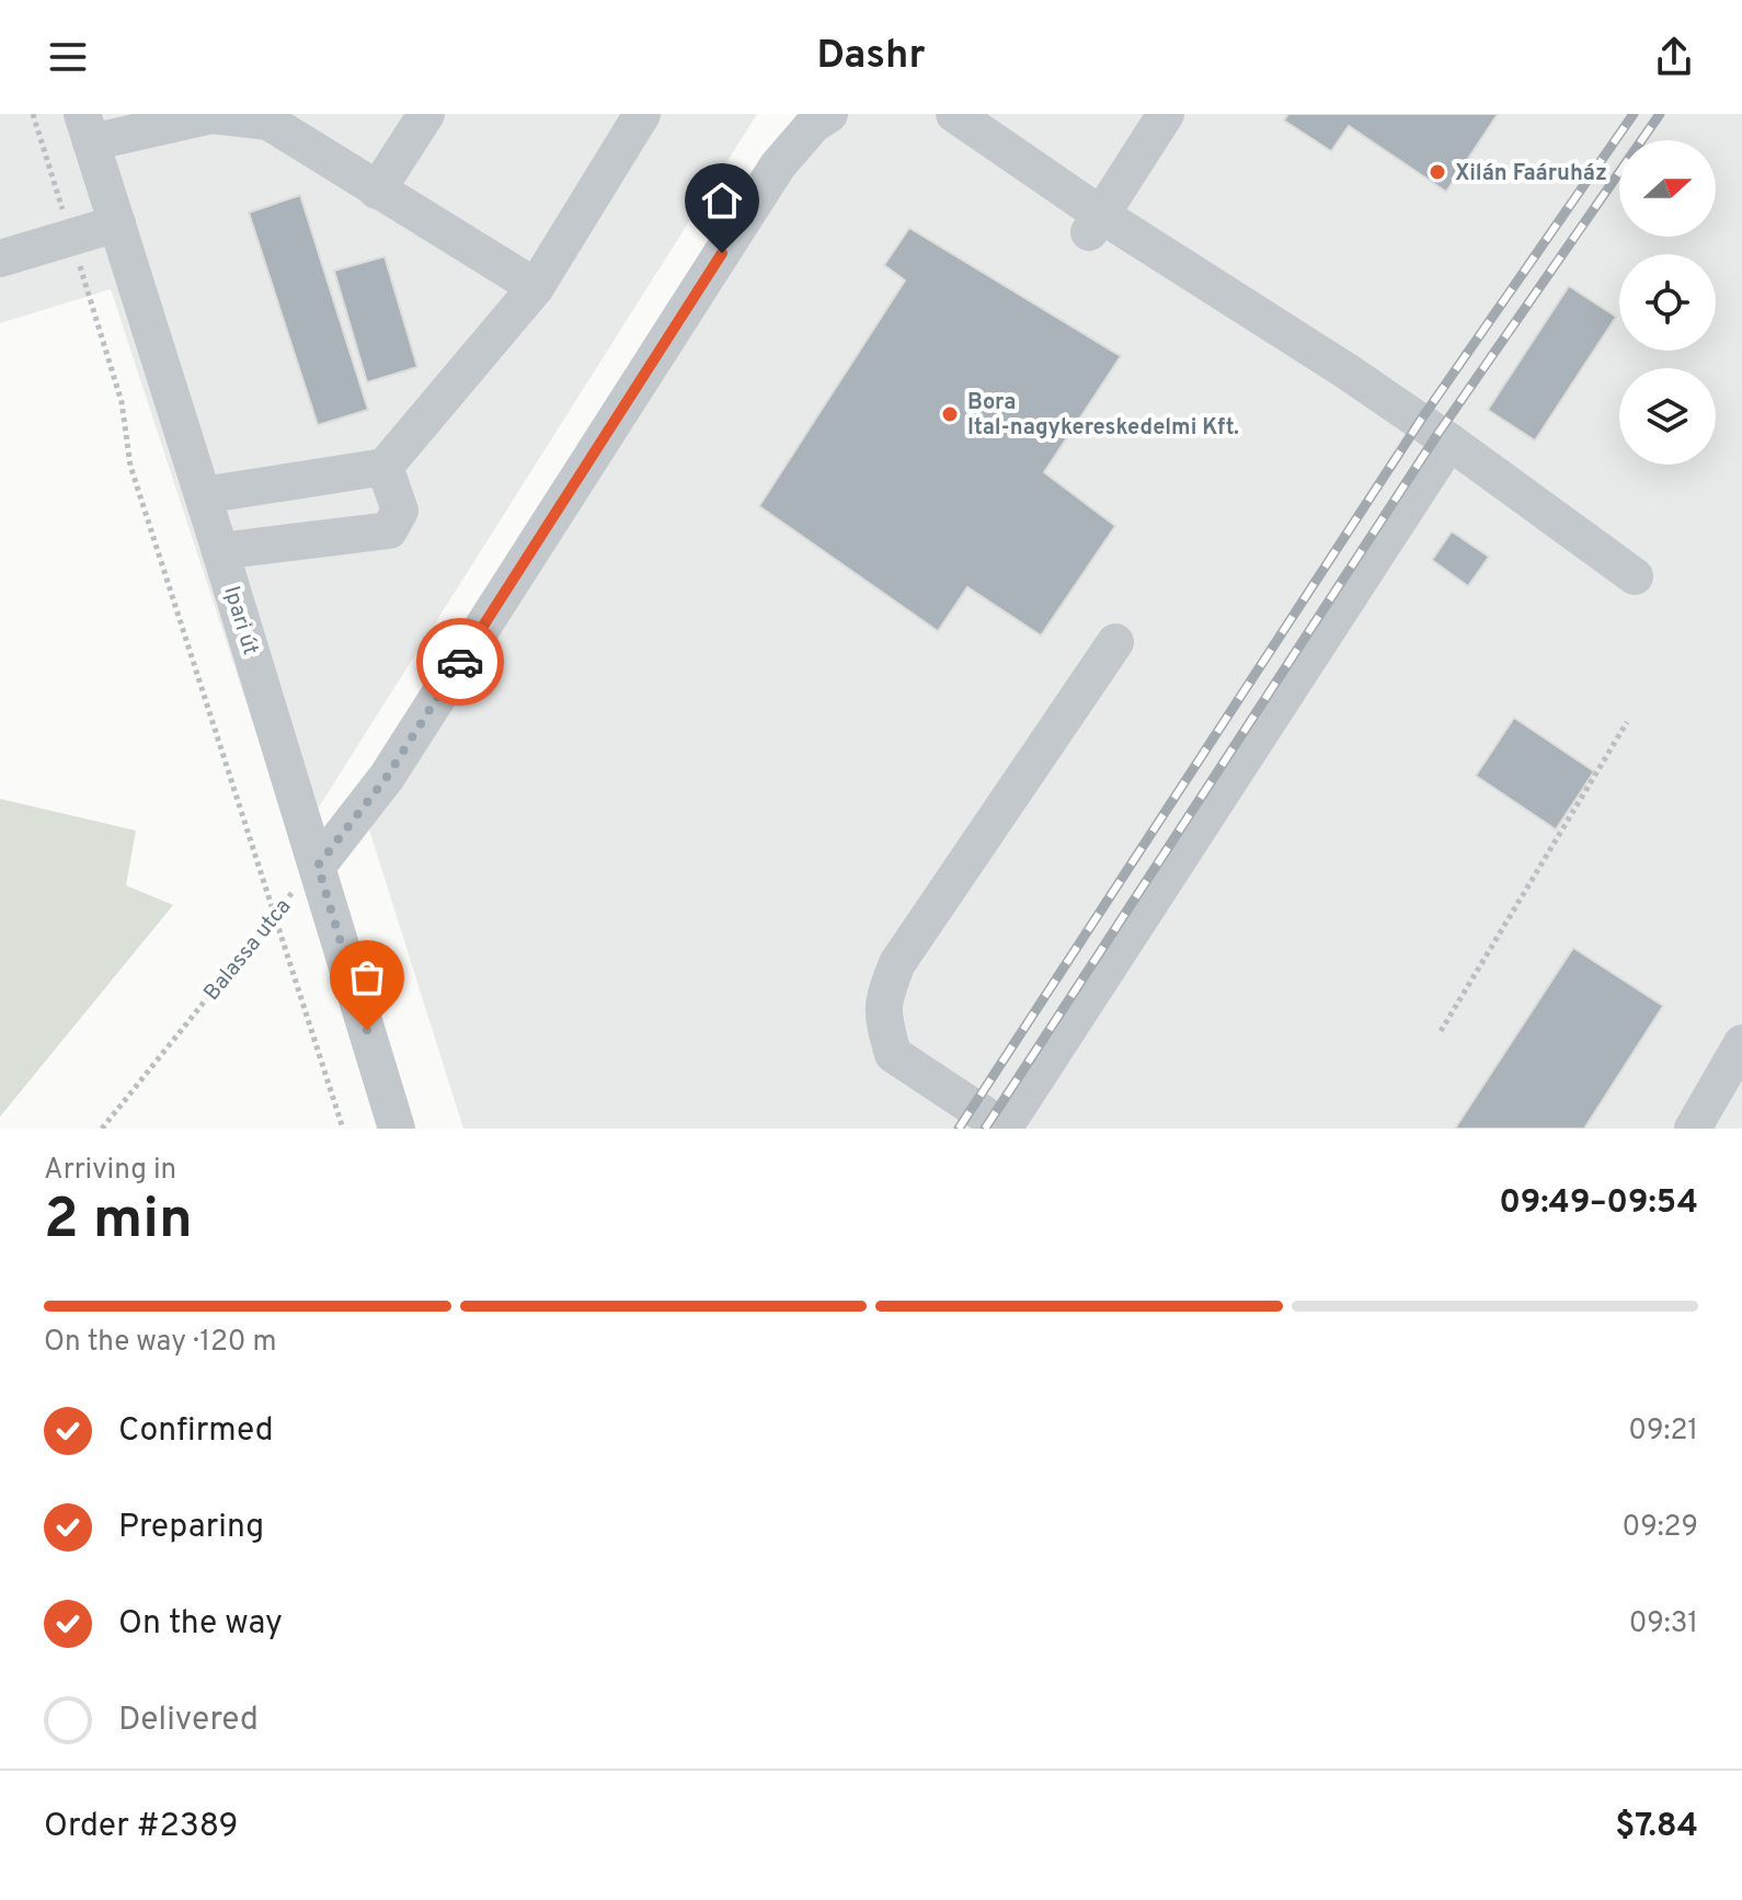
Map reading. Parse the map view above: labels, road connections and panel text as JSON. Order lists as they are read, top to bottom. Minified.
{"streets":{"street":["Ipari út"],"path":["Balassa utca"]},"crossings":[["Ipari út","Balassa utca"]],"places":["Xilán Faáruház","Bora Ital-nagykereskedelmi Kft."],"north":"right","page":{"header":"Dashr","heading":["2 min","Arriving in","09:49–09:54"],"panel":["Order #2389","$7.84"],"bar":"On the way · 120 m","list":[["Confirmed","09:21"],["Preparing","09:29"],["On the way","09:31"],"Delivered"]}}
